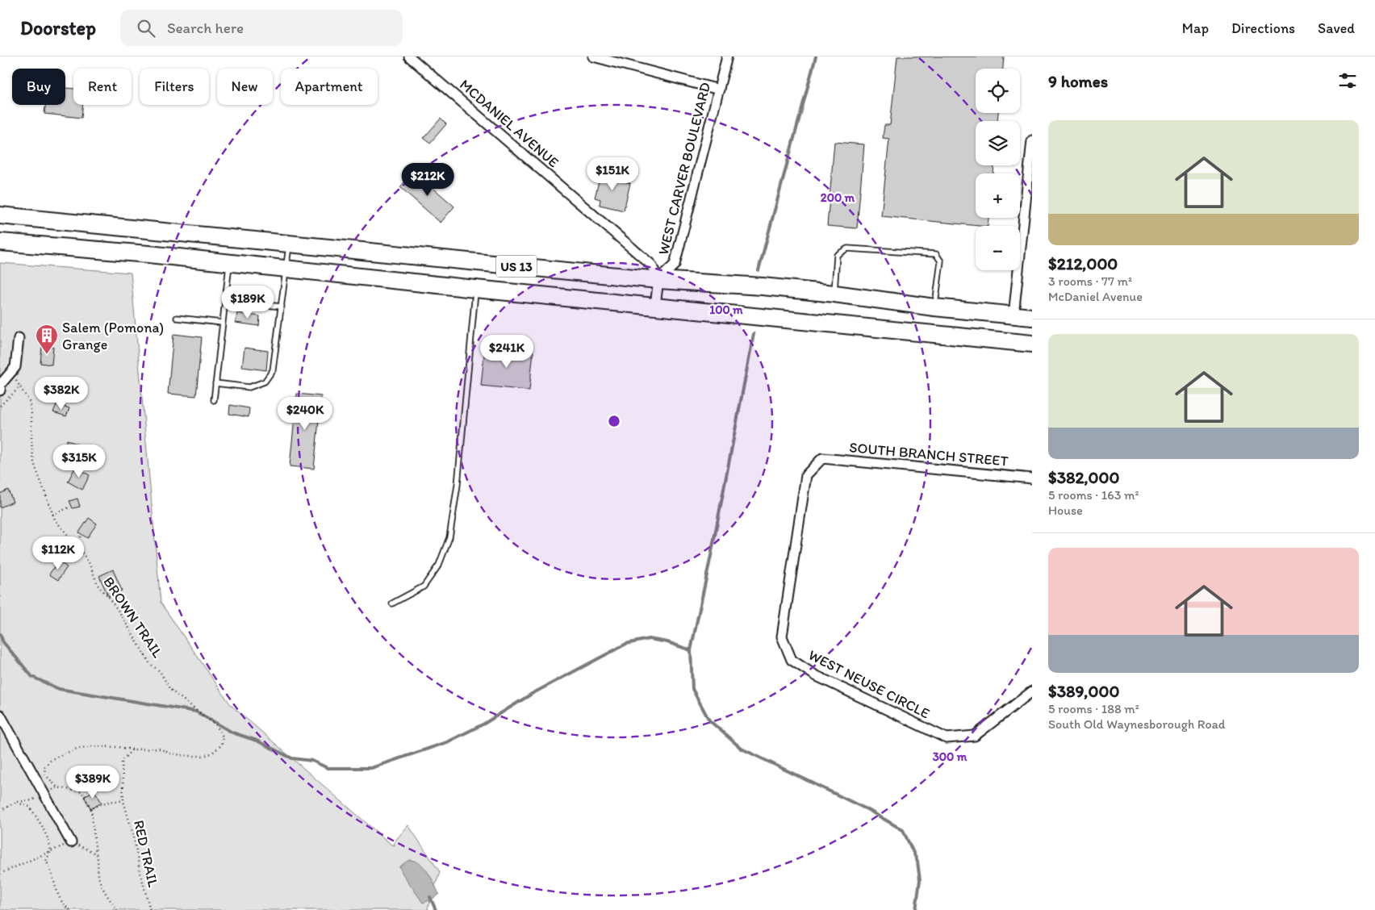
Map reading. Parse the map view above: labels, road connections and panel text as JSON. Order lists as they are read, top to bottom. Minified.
{"streets":{"highway":["US 13"],"street":["MCDANIEL AVENUE","WEST CARVER BOULEVARD","SOUTH BRANCH STREET","WEST NEUSE CIRCLE"],"path":["BROWN TRAIL","RED TRAIL"]},"crossings":[["MCDANIEL AVENUE","WEST CARVER BOULEVARD"],["MCDANIEL AVENUE","US 13"],["WEST CARVER BOULEVARD","US 13"],["SOUTH BRANCH STREET","WEST NEUSE CIRCLE"]],"places":{"building":["Salem (Pomona) Grange"]},"page":{"header":"Doorstep","search":"Search here","nav":["Map","Directions","Saved"],"heading":"9 homes","map_buttons":["+","−"],"chip":["Buy","Rent","Filters","New","Apartment"],"list":[{"name":"$212,000","note":"3 rooms · 77 m² · McDaniel Avenue"},{"name":"$382,000","note":"5 rooms · 163 m² · House"},{"name":"$389,000","note":"5 rooms · 188 m² · South Old Waynesborough Road"}],"price":["$151K","$212K","$189K","$241K","$382K","$240K","$315K","$112K","$389K"]},"rings":["200 m","100 m","300 m"]}
